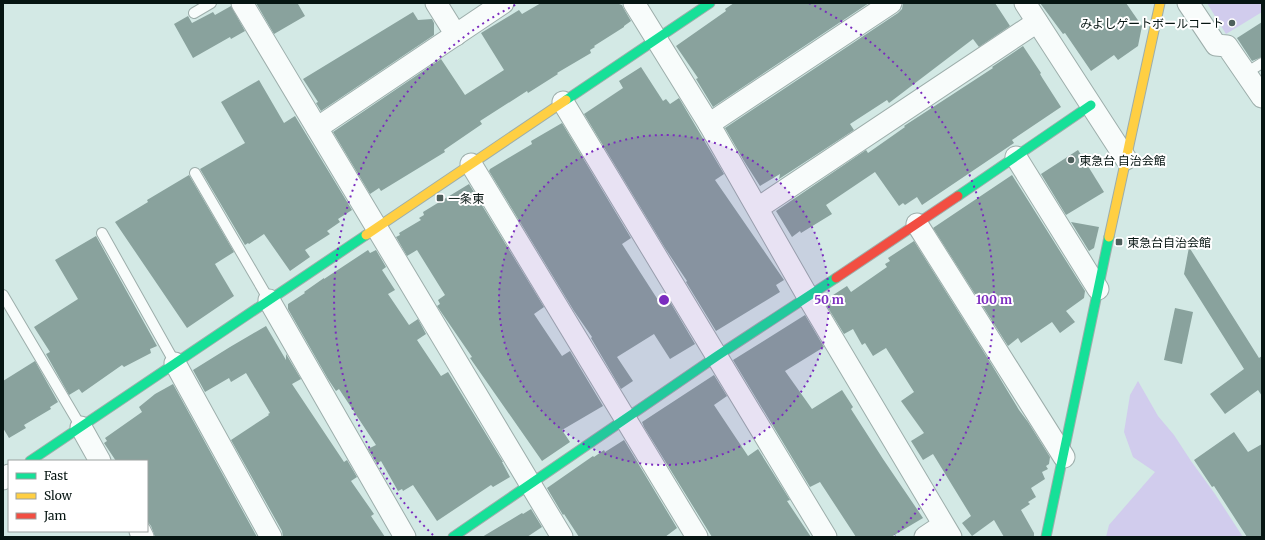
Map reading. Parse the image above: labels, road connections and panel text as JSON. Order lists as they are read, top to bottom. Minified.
{"places":{"other":["みよしゲートボールコート","東急台 自治会館"],"transit":["一条東","東急台自治会館"]},"legend":["Fast","Slow","Jam"],"rings":["50 m","100 m"]}
